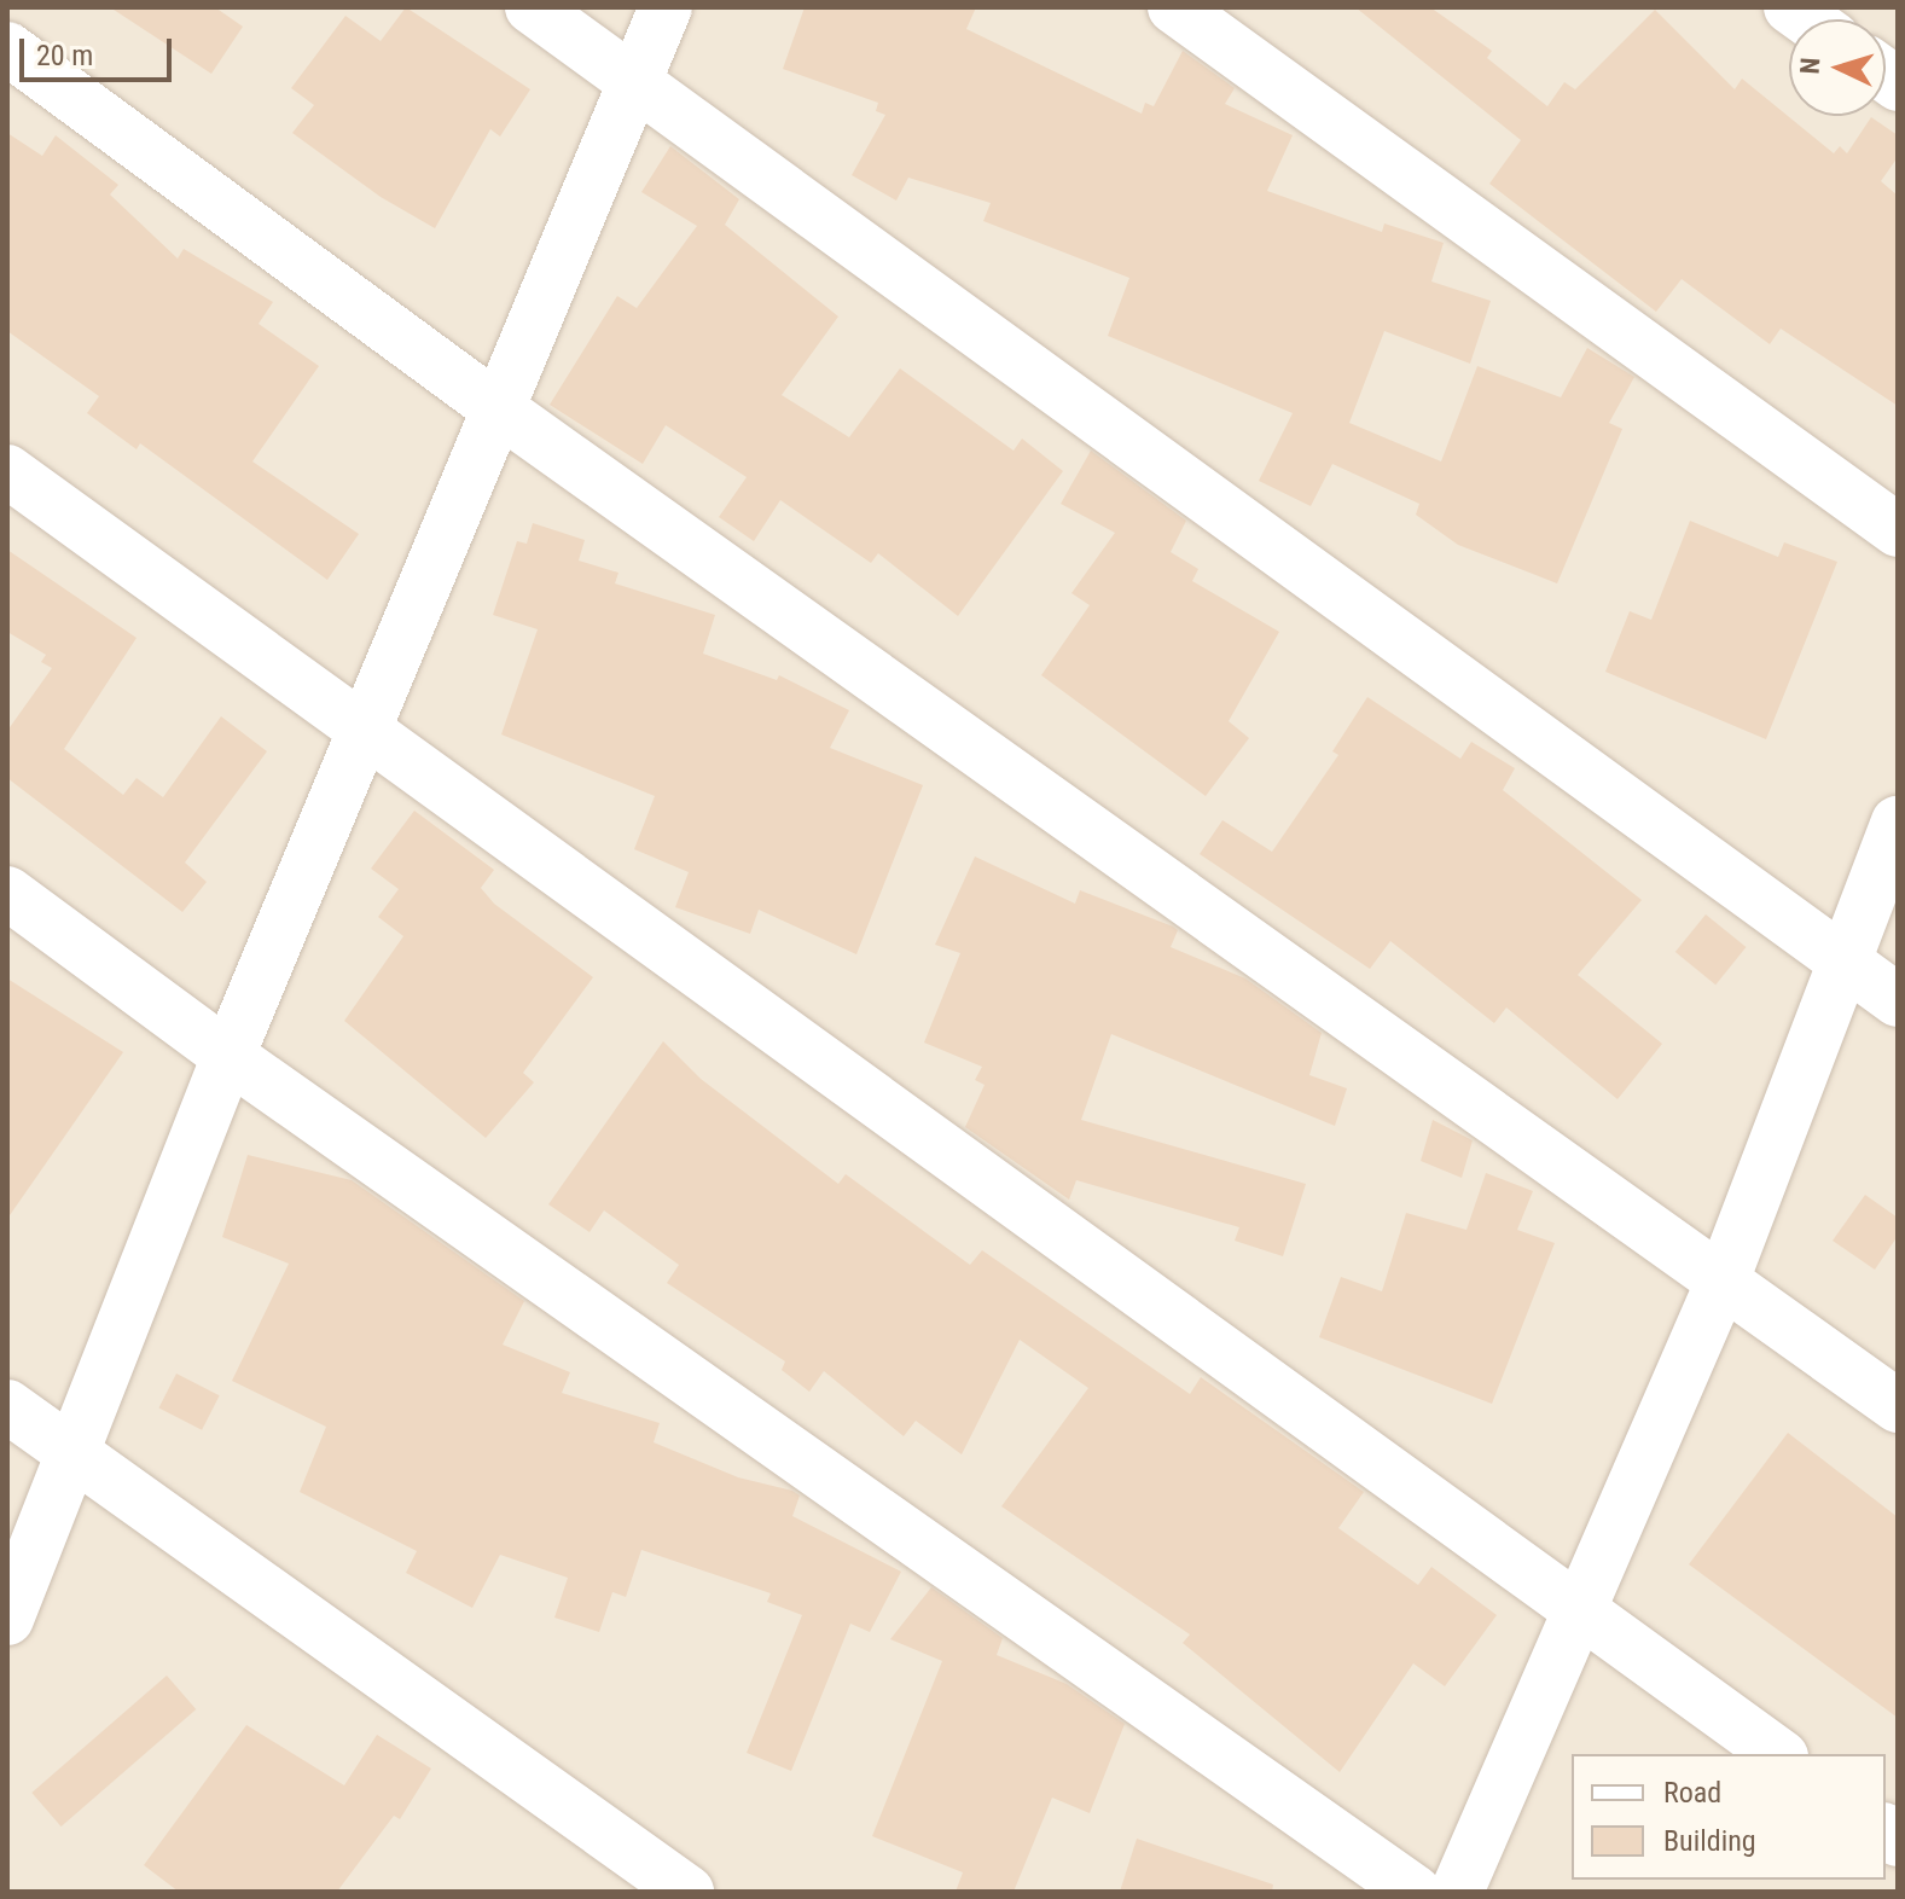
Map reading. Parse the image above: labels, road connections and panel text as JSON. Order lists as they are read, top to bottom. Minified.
{"legend":["Road","Building"],"scale_bar":"20 m","north":"left"}
